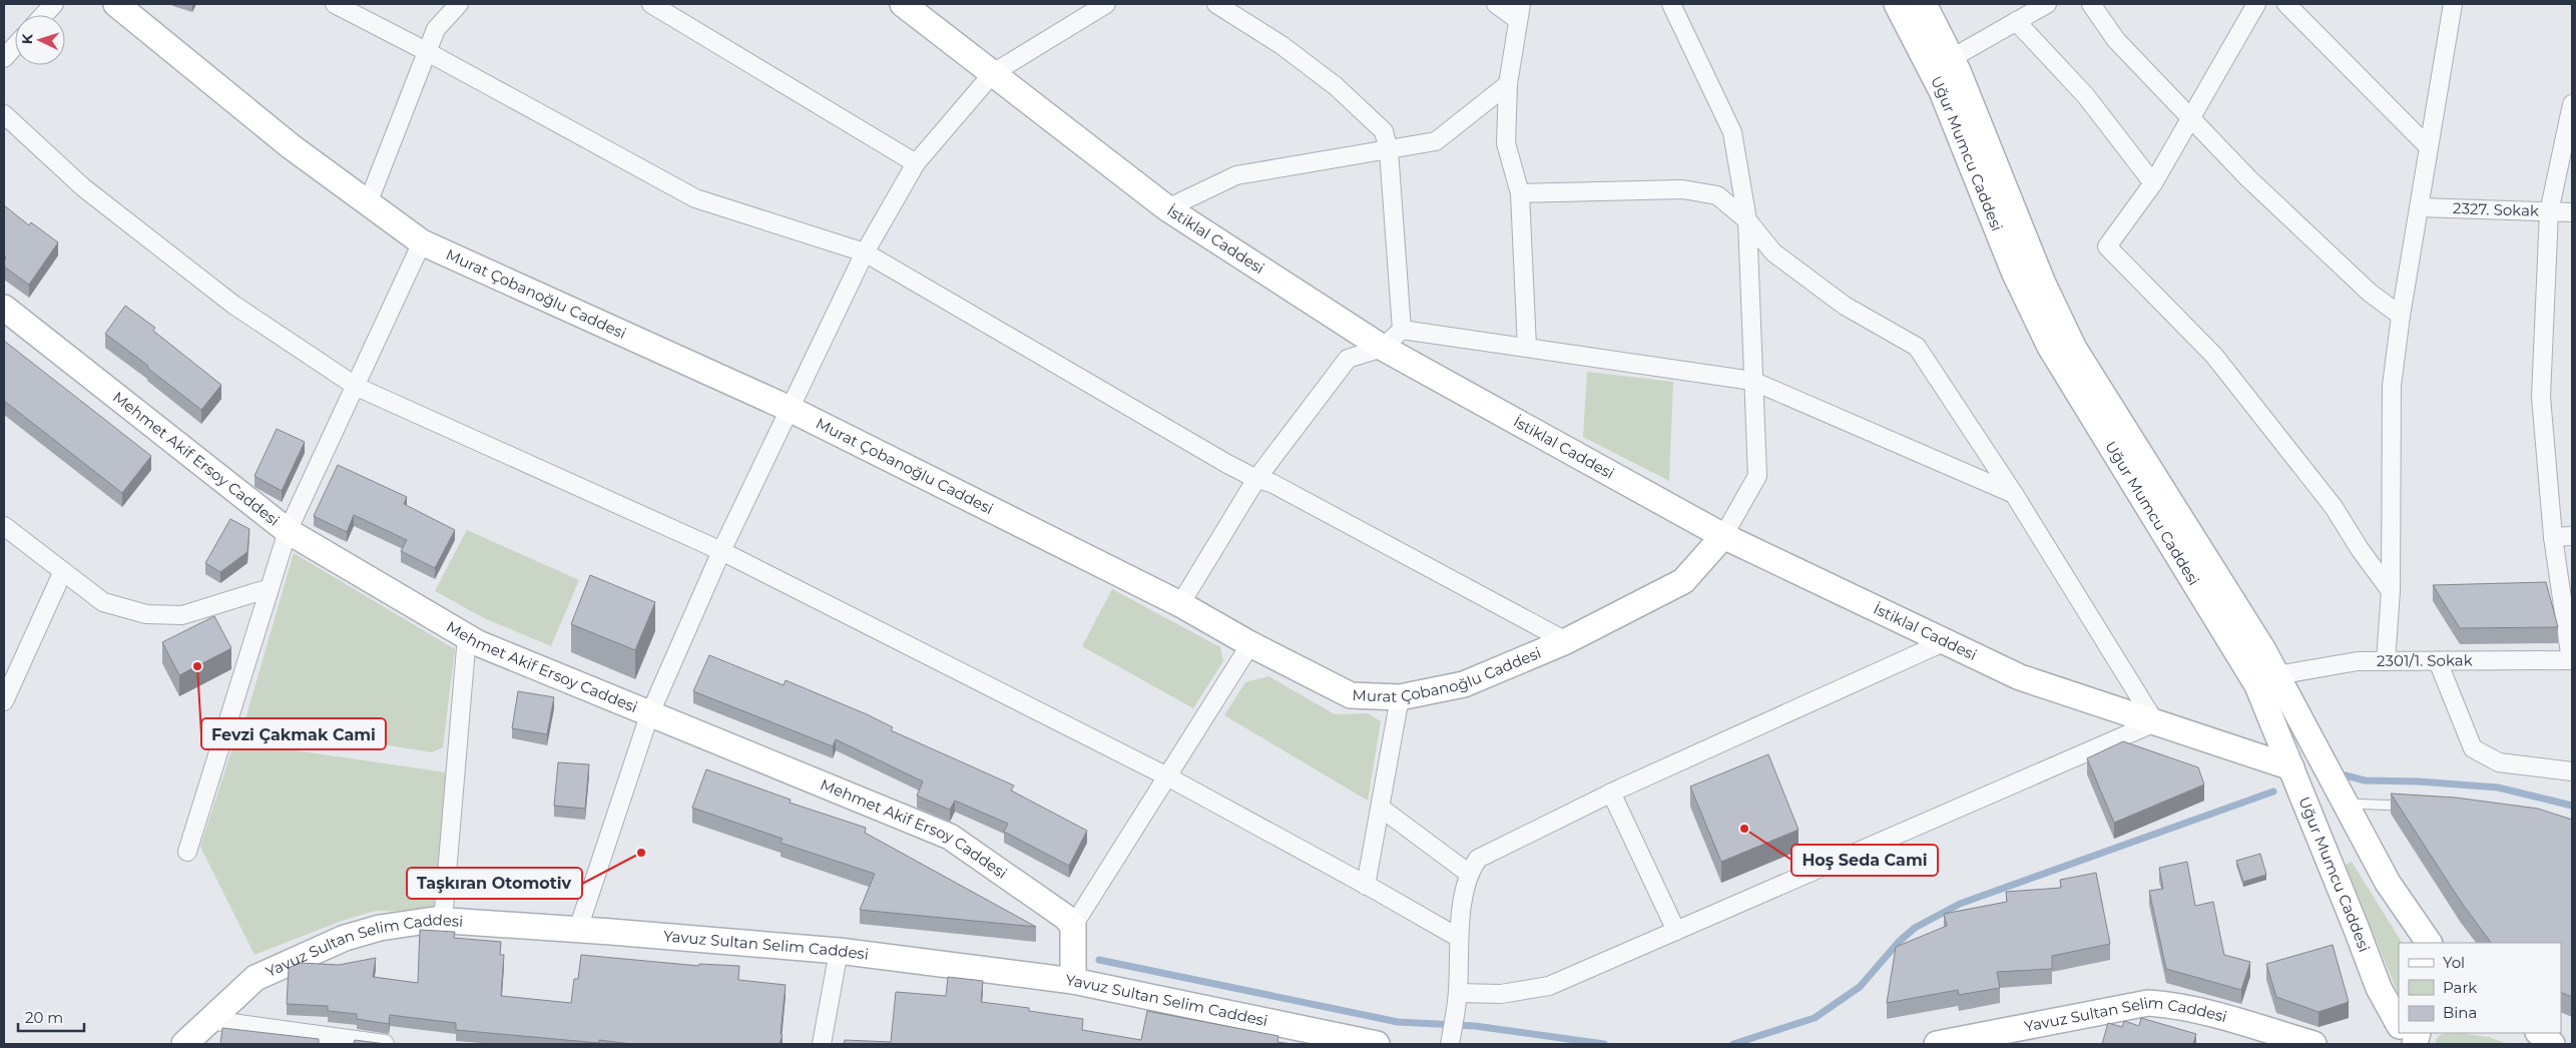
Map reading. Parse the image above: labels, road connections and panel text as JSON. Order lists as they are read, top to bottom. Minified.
{"streets":{"street":["Uğur Mumcu Caddesi","2327. Sokak","İstiklal Caddesi","Murat Çobanoğlu Caddesi","Mehmet Akif Ersoy Caddesi","2301/1. Sokak","Yavuz Sultan Selim Caddesi"]},"crossings":[["Uğur Mumcu Caddesi","İstiklal Caddesi"],["Uğur Mumcu Caddesi","2301/1. Sokak"],["İstiklal Caddesi","Murat Çobanoğlu Caddesi"]],"places":["Fevzi Çakmak Cami","Hoş Seda Cami","Taşkıran Otomotiv"],"legend":["Yol","Park","Bina"],"scale_bar":"20 m","north":"left"}
